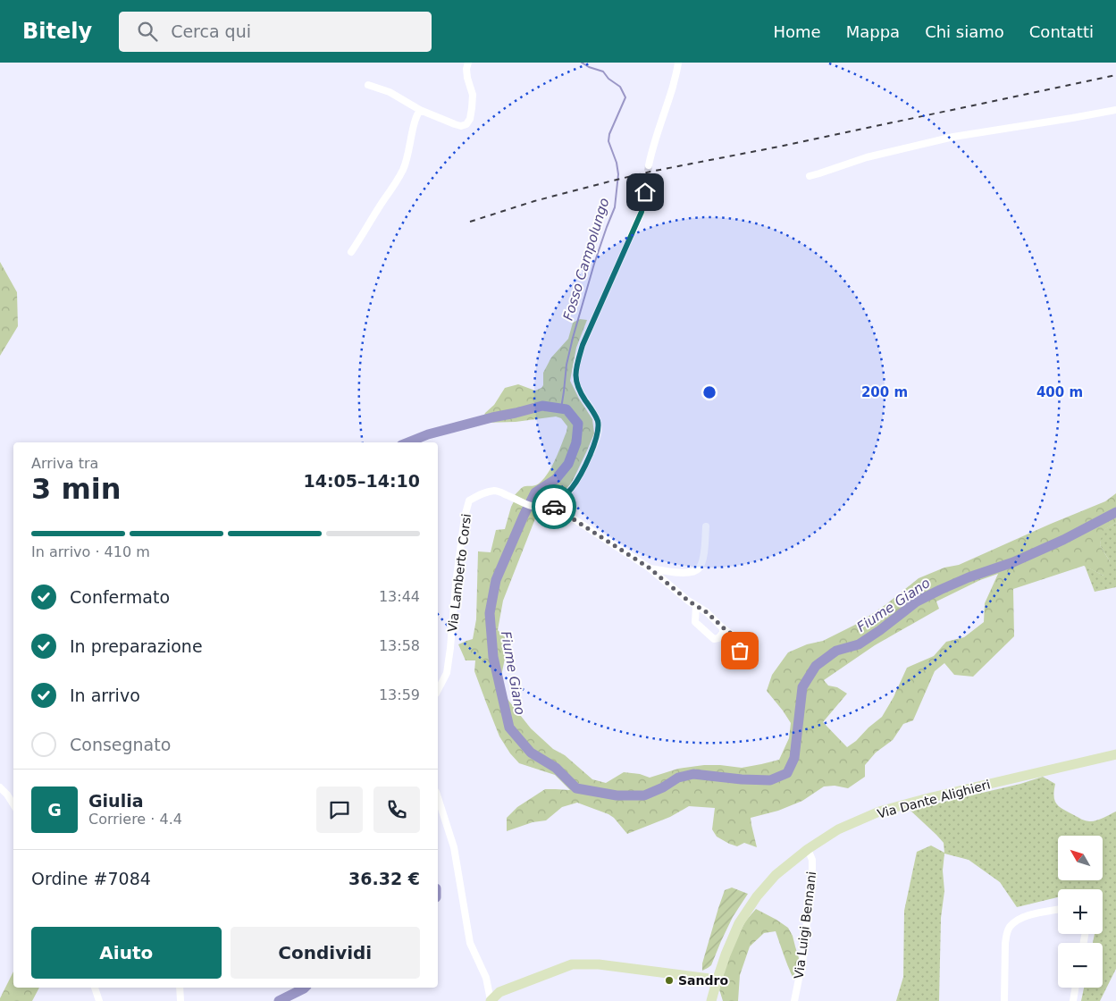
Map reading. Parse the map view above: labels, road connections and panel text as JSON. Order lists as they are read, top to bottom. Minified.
{"streets":{"main road":["Via Dante Alighieri"],"street":["Via Lamberto Corsi","Via Luigi Bennani"]},"crossings":[["Via Dante Alighieri","Via Luigi Bennani"]],"water":["Fosso Campolungo","Fiume Giano"],"places":["Sandro"],"north":"top left","page":{"header":"Bitely","search":"Cerca qui","nav":["Home","Mappa","Chi siamo","Contatti"],"heading":["3 min","Arriva tra","14:05–14:10"],"panel":["Giulia","Corriere · 4.4","Ordine #7084","36.32 €"],"bar":"In arrivo · 410 m","list":[["Confermato","13:44"],["In preparazione","13:58"],["In arrivo","13:59"],"Consegnato"],"round":"G","map_buttons":["+","−"],"buttons":["Aiuto","Condividi"]},"rings":["200 m","400 m"]}
